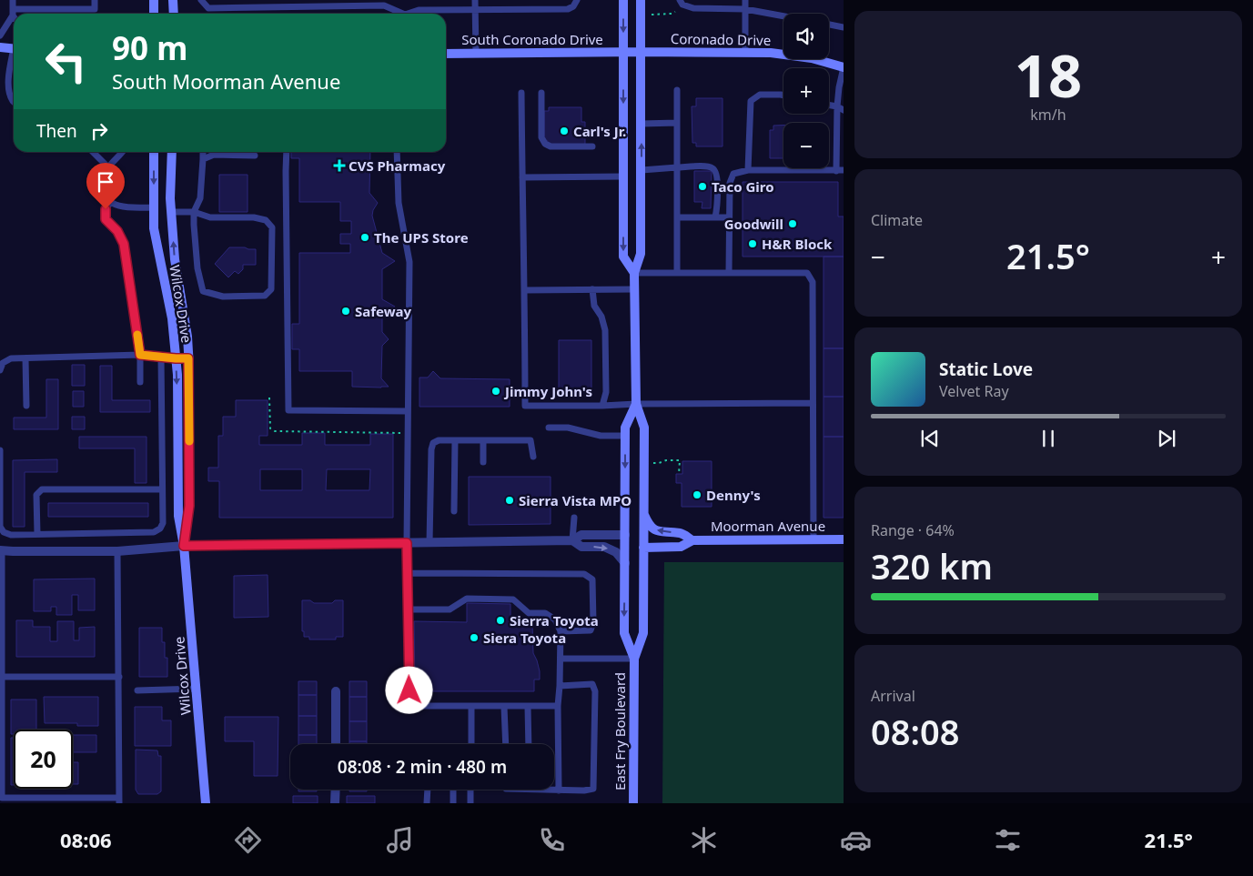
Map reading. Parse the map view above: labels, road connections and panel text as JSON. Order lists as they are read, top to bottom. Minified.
{"streets":{"street":["South Coronado Drive","Coronado Drive","Wilcox Drive","Moorman Avenue","East Fry Boulevard"]},"crossings":[["South Coronado Drive","Coronado Drive"],["South Coronado Drive","East Fry Boulevard"],["Coronado Drive","East Fry Boulevard"],["Moorman Avenue","East Fry Boulevard"]],"places":{"other":["Carl's Jr.","Taco Giro","Goodwill","The UPS Store","H&R Block","Safeway","Jimmy John's","Denny's","Sierra Vista MPO","Sierra Toyota","Siera Toyota"],"health":["CVS Pharmacy"]},"page":{"tile":[["18","km/h"],"Climate",["Range · 64%","320 km"],["Arrival","08:08"]],"map_buttons":["+","−"],"turn":["90 m","South Moorman Avenue"],"then":"Then","heat":["−","21.5°","+"],"song":["Static Love","Velvet Ray"],"limit":"20","trip":"08:08 · 2 min · 480 m","tabs":["08:06","21.5°"]}}
